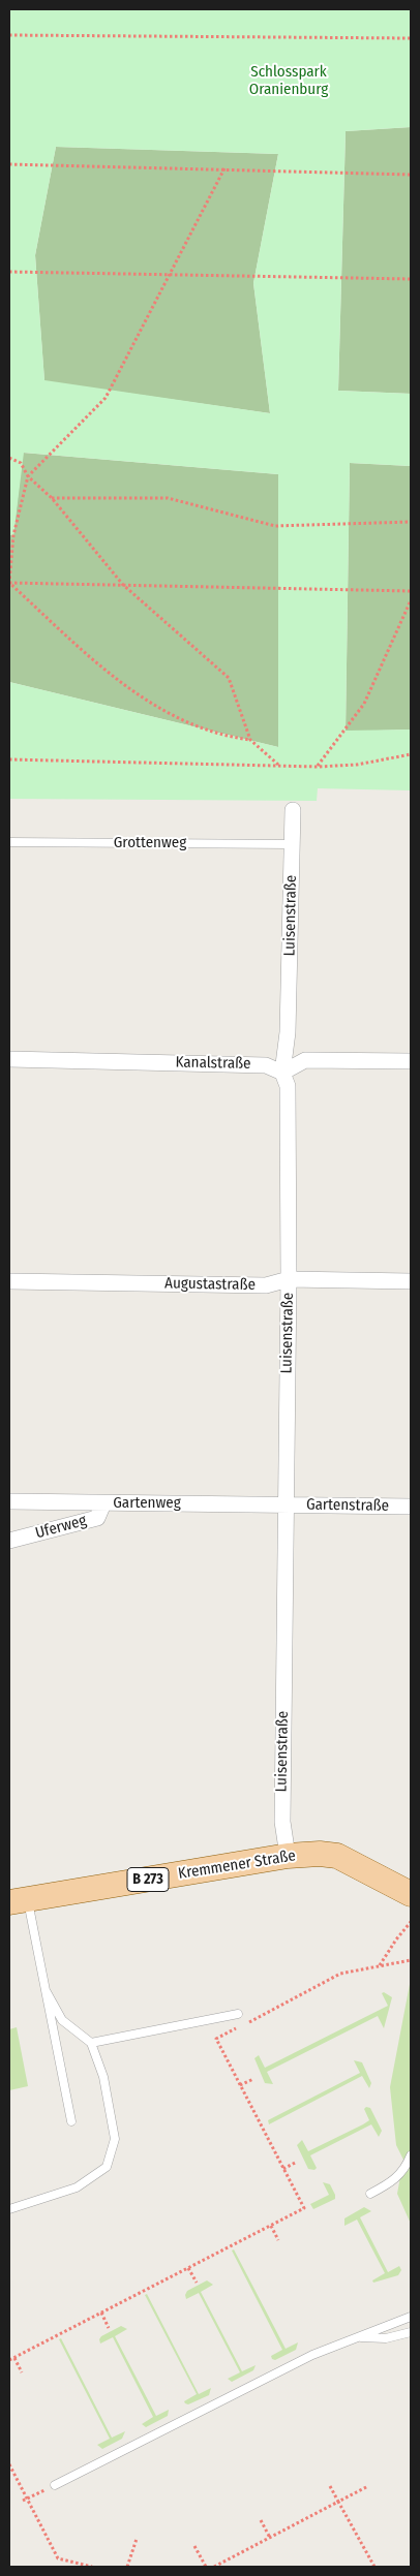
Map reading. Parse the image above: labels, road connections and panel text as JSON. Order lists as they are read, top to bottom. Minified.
{"streets":{"main road":["Kremmener Straße","B 273"],"street":["Luisenstraße","Kanalstraße","Augustastraße","Gartenweg","Gartenstraße","Uferweg"],"lane":["Grottenweg"]},"crossings":[["Grottenweg","Luisenstraße"],["Luisenstraße","Kanalstraße"],["Luisenstraße","Augustastraße"],["Luisenstraße","Gartenweg"],["Luisenstraße","Gartenstraße"],["Luisenstraße","Kremmener Straße"],["Gartenweg","Gartenstraße"],["Gartenweg","Uferweg"]],"parks":["Schlosspark Oranienburg"]}
